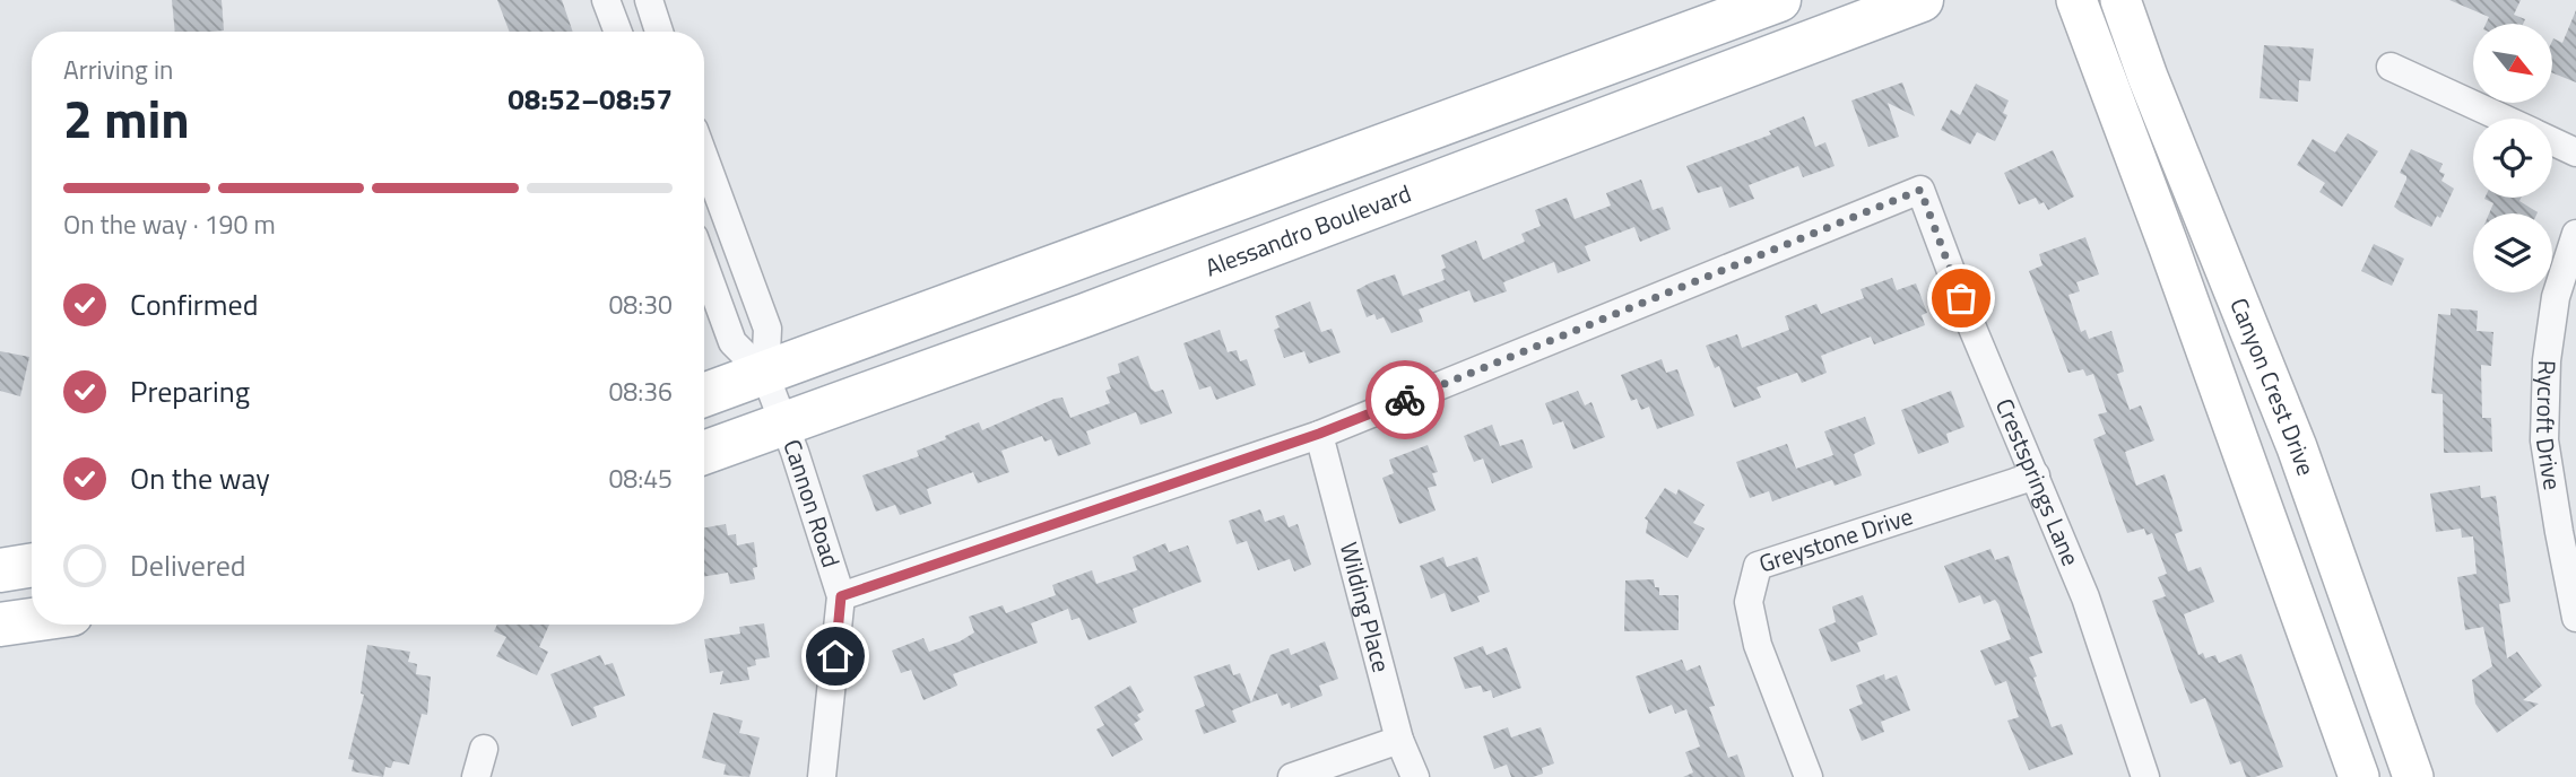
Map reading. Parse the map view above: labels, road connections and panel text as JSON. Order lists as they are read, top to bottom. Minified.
{"streets":{"main road":["Alessandro Boulevard","Canyon Crest Drive"],"street":["Rycroft Drive","Crestsprings Lane","Cannon Road","Greystone Drive","Wilding Place"]},"crossings":[["Alessandro Boulevard","Cannon Road"],["Crestsprings Lane","Greystone Drive"],["Crestsprings Lane","Wilding Place"]],"north":"bottom right","page":{"heading":["2 min","Arriving in","08:52–08:57"],"bar":"On the way · 190 m","list":[["Confirmed","08:30"],["Preparing","08:36"],["On the way","08:45"],"Delivered"]}}
